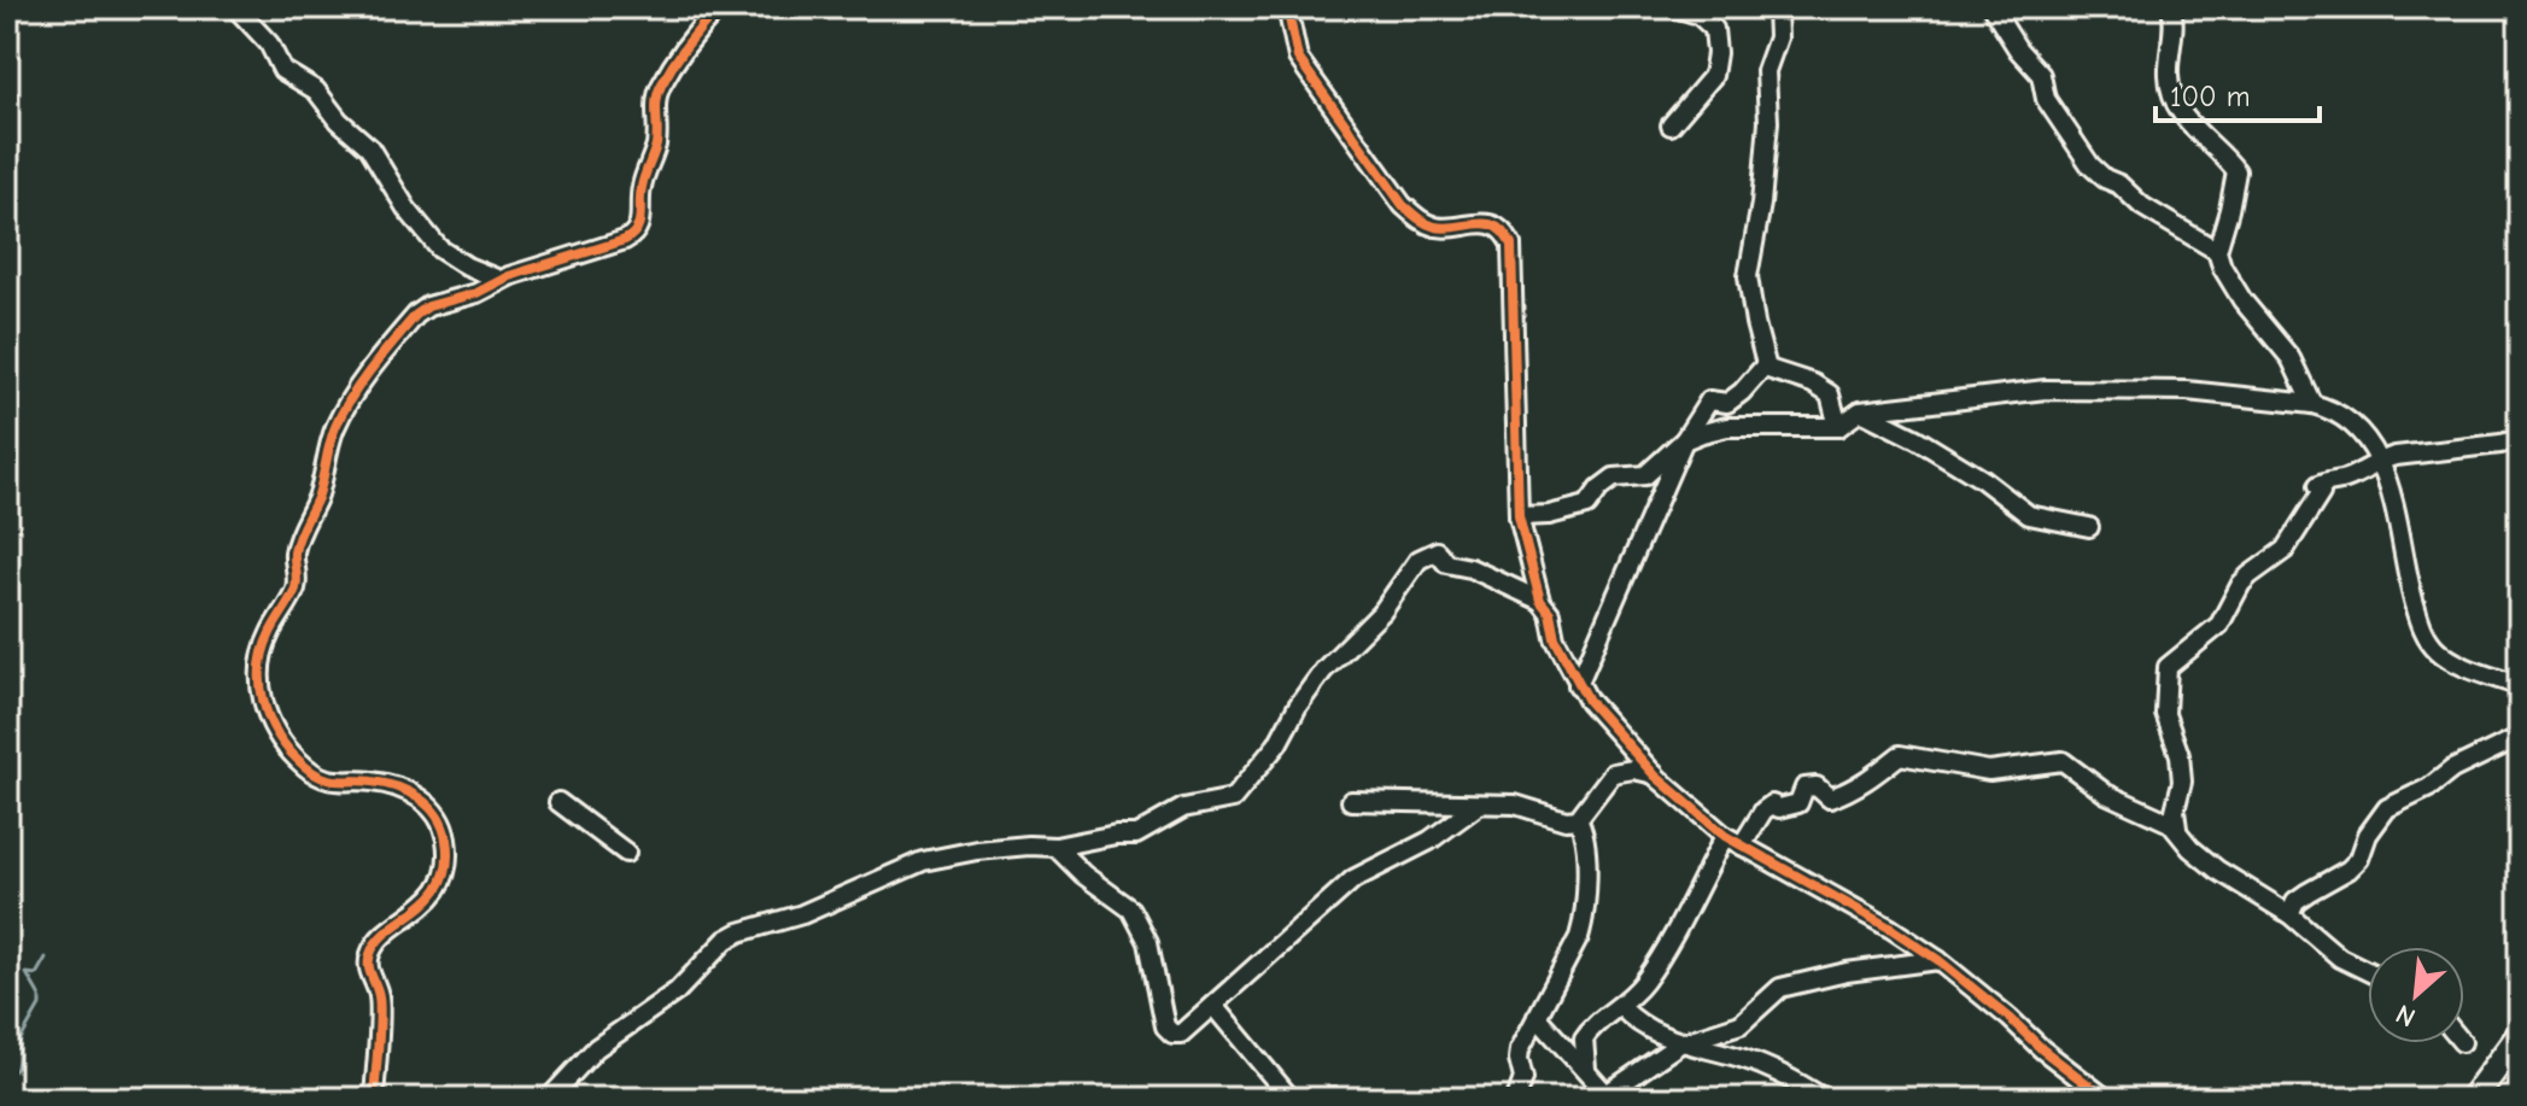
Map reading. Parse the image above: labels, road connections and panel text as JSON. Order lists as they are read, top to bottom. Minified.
{"scale_bar":"100 m","north":"bottom left"}
